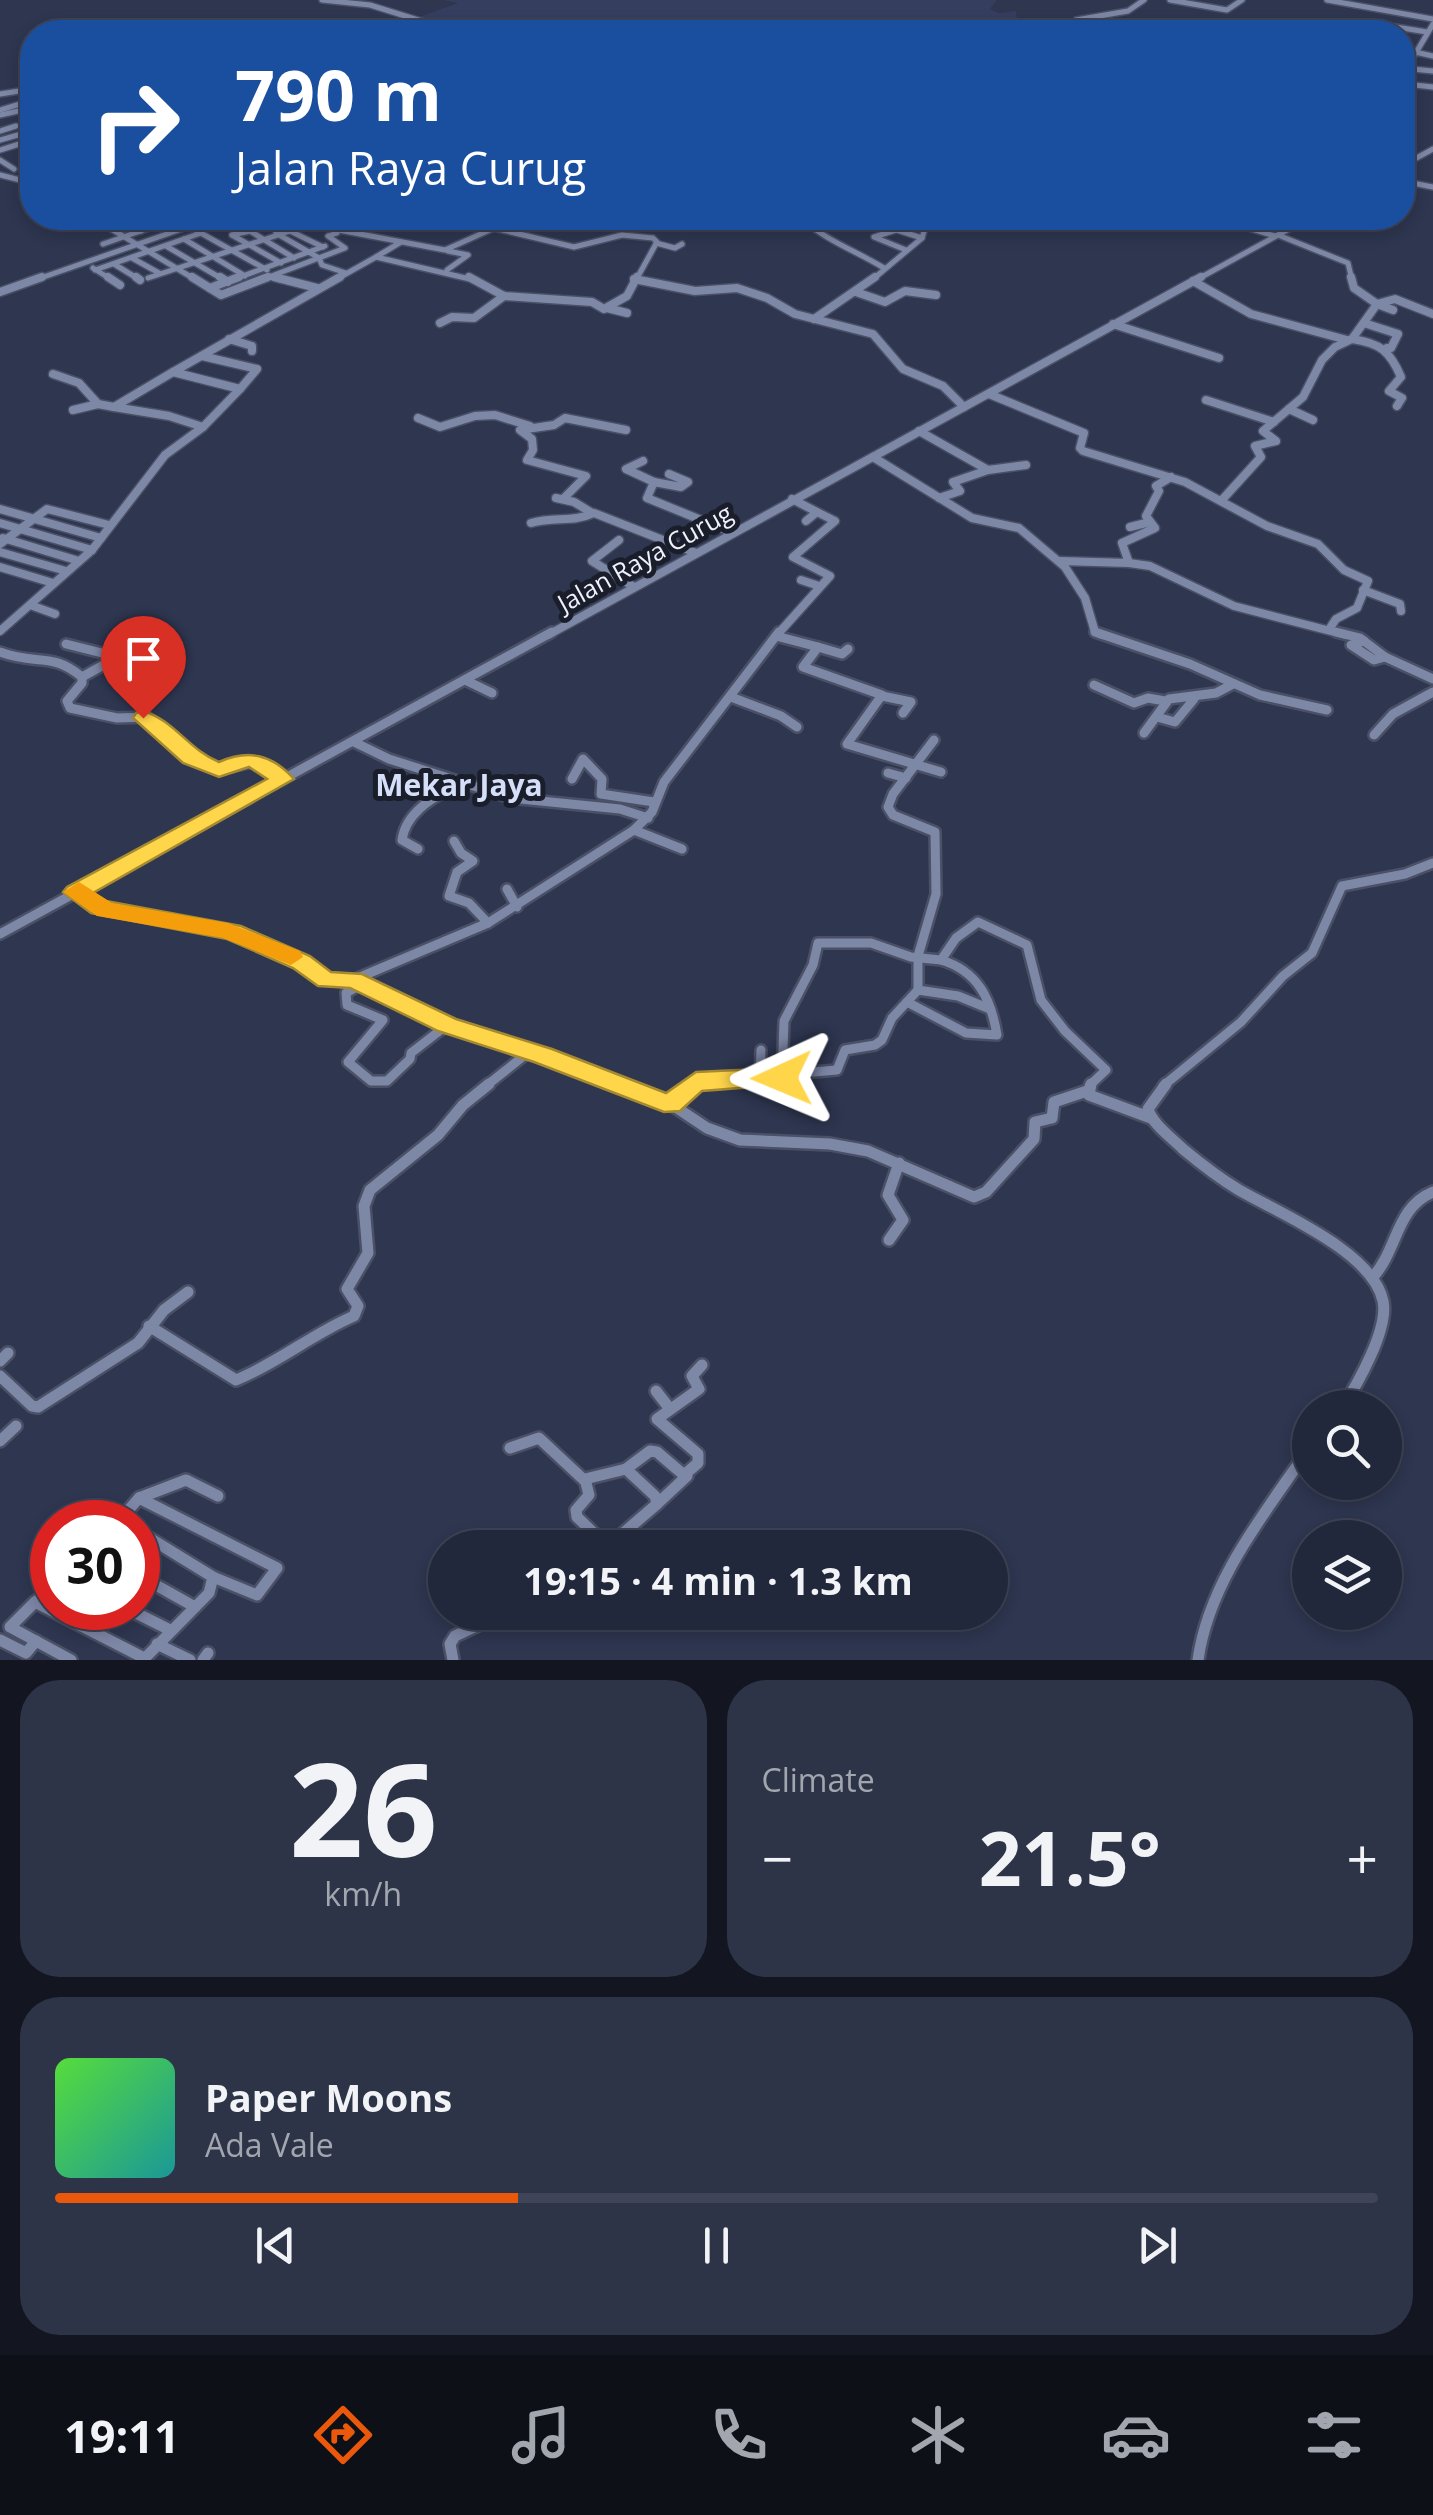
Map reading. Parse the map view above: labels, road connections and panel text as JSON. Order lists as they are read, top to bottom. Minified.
{"streets":{"street":["Jalan Raya Curug"]},"districts":["Mekar Jaya"],"page":{"turn":["790 m","Jalan Raya Curug"],"limit":"30","trip":"19:15 · 4 min · 1.3 km","tile":[["26","km/h"],"Climate"],"heat":["−","21.5°","+"],"song":["Paper Moons","Ada Vale"],"tabs":"19:11"}}
